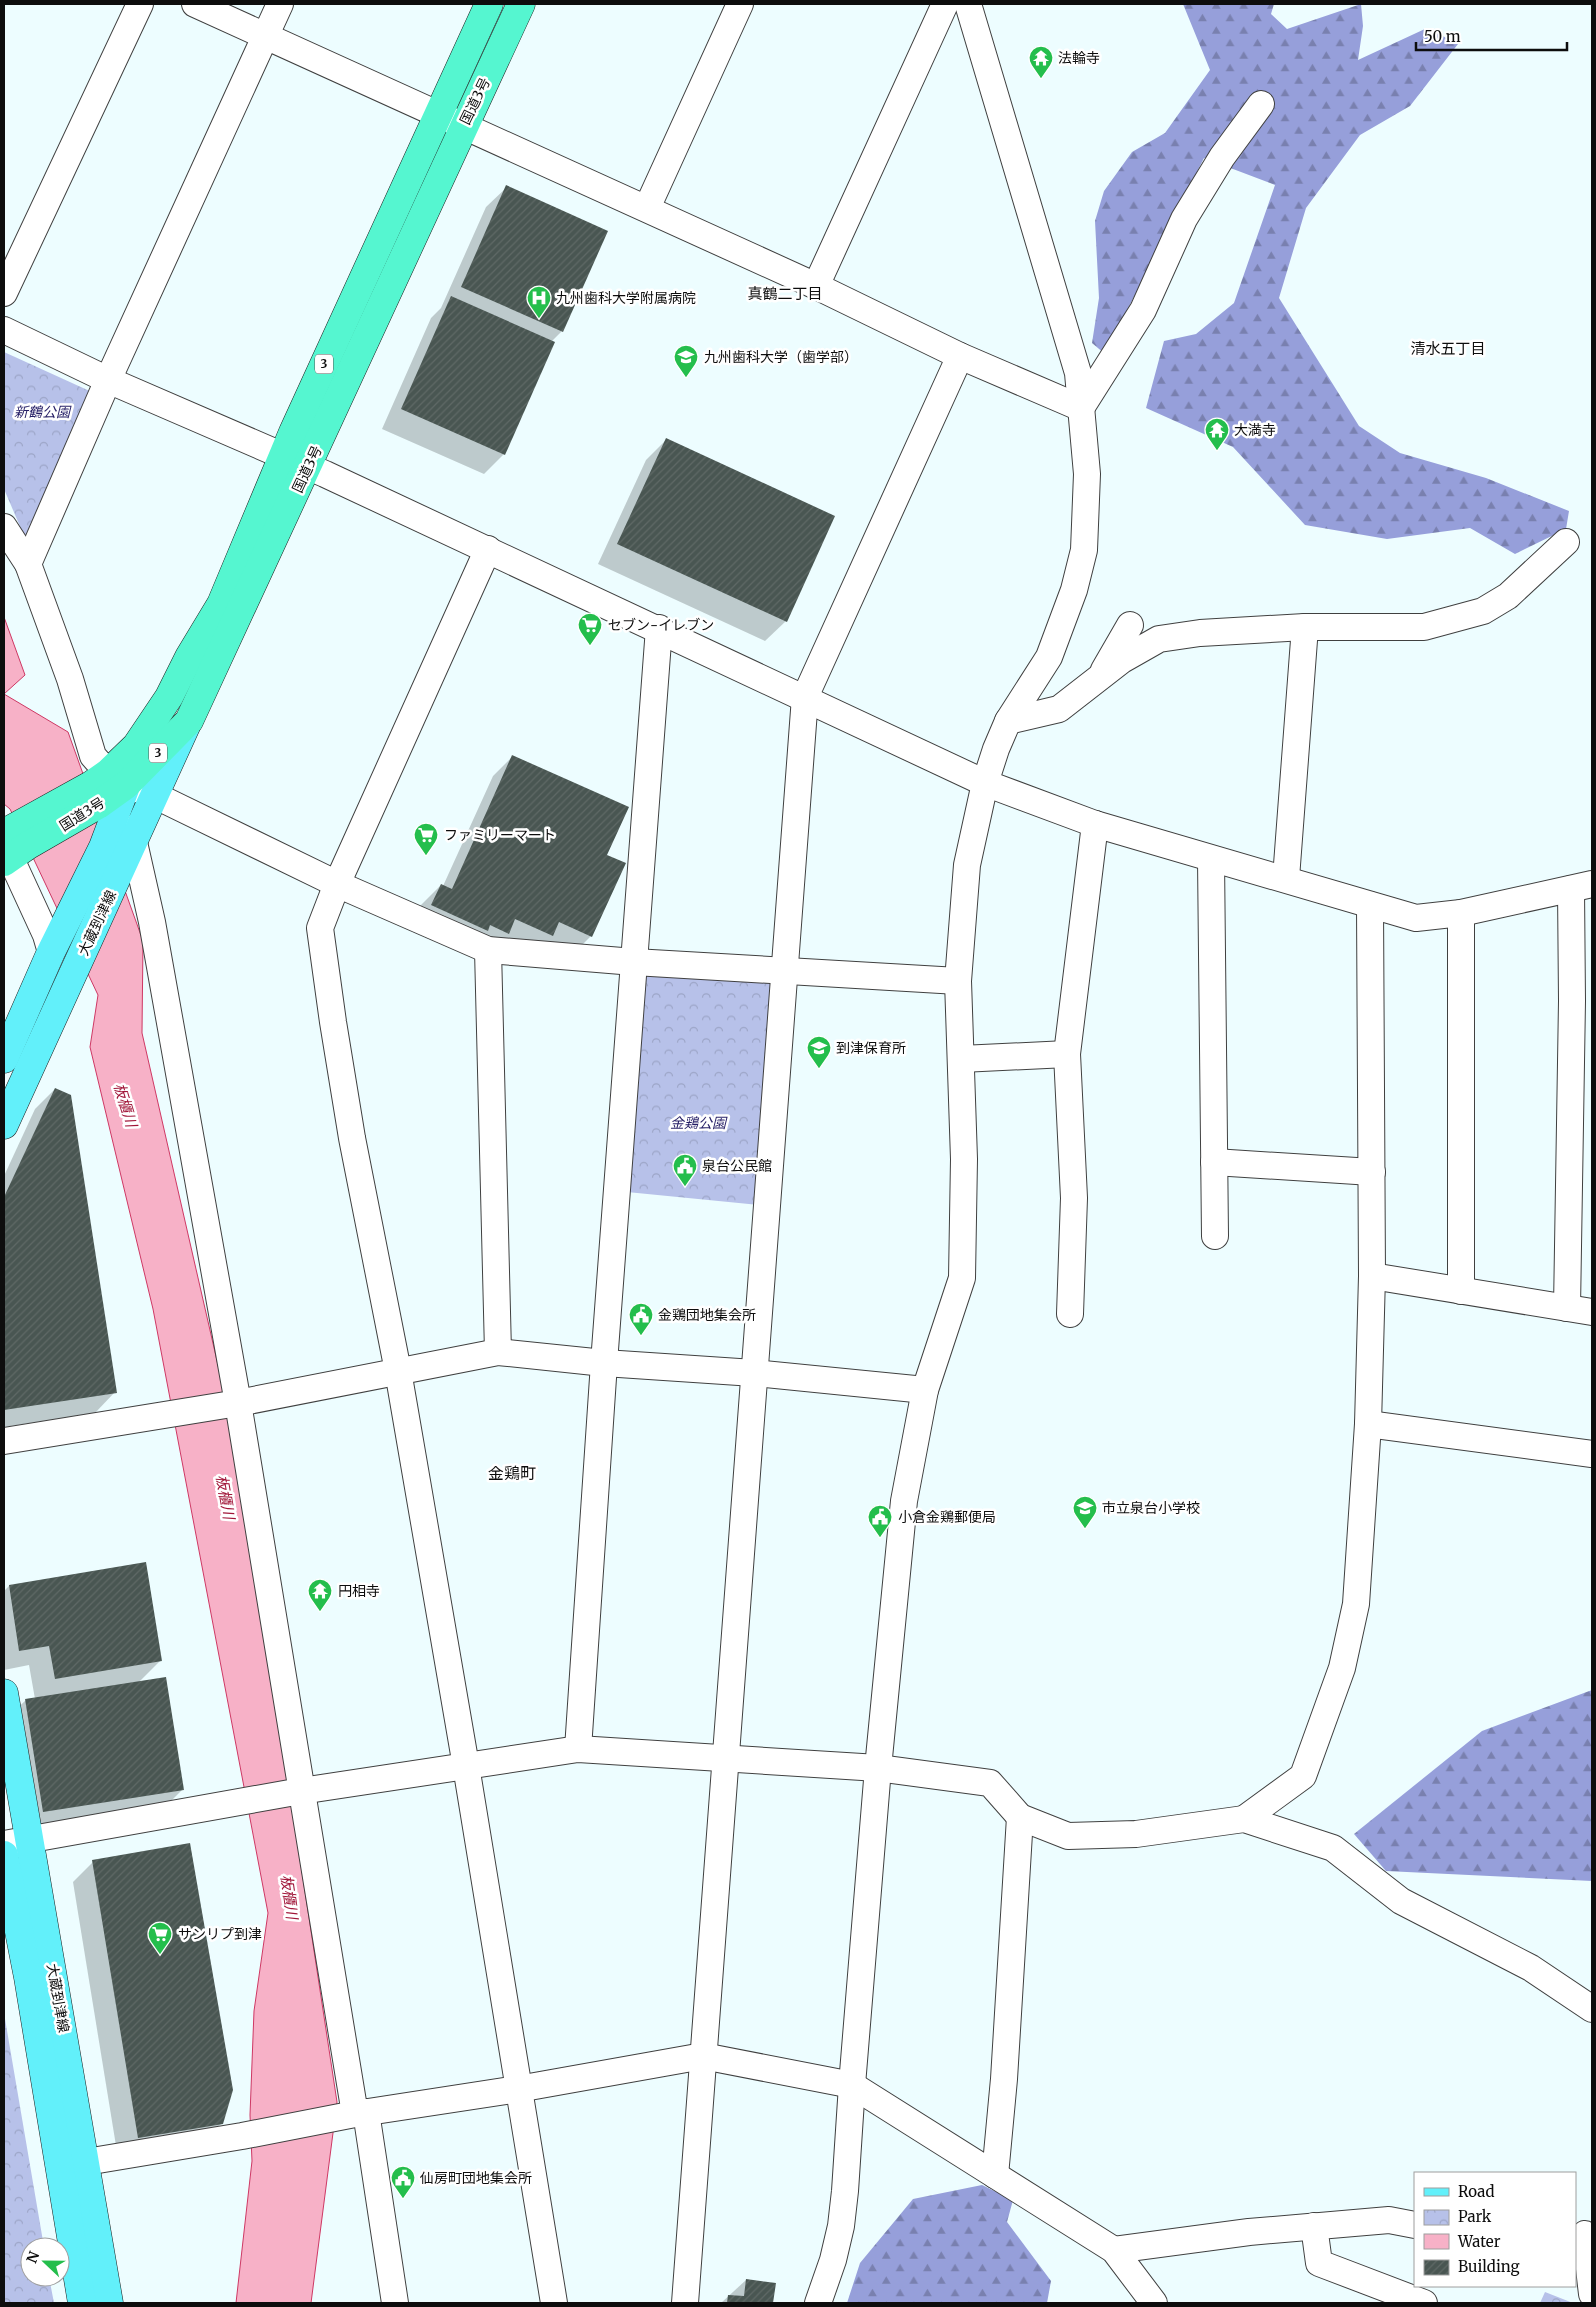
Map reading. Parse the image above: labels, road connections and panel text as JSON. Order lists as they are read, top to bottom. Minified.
{"streets":{"highway":["国道3号","3"],"main road":["大蔵到津線"]},"crossings":[["国道3号","大蔵到津線"]],"districts":["真鶴二丁目","清水五丁目","金鶏町"],"water":["板櫃川"],"parks":["新鶴公園","金鶏公園"],"places":{"temple":["法輪寺","大満寺","円相寺"],"hospital":["九州歯科大学附属病院"],"school or university":["九州歯科大学（歯学部）","到津保育所","市立泉台小学校"],"supermarket":["セブン-イレブン","ファミリーマート","サンリプ到津"],"public building":["泉台公民館","金鶏団地集会所","小倉金鶏郵便局","仙房町団地集会所"]},"legend":["Road","Park","Water","Building"],"scale_bar":"50 m","north":"left"}
